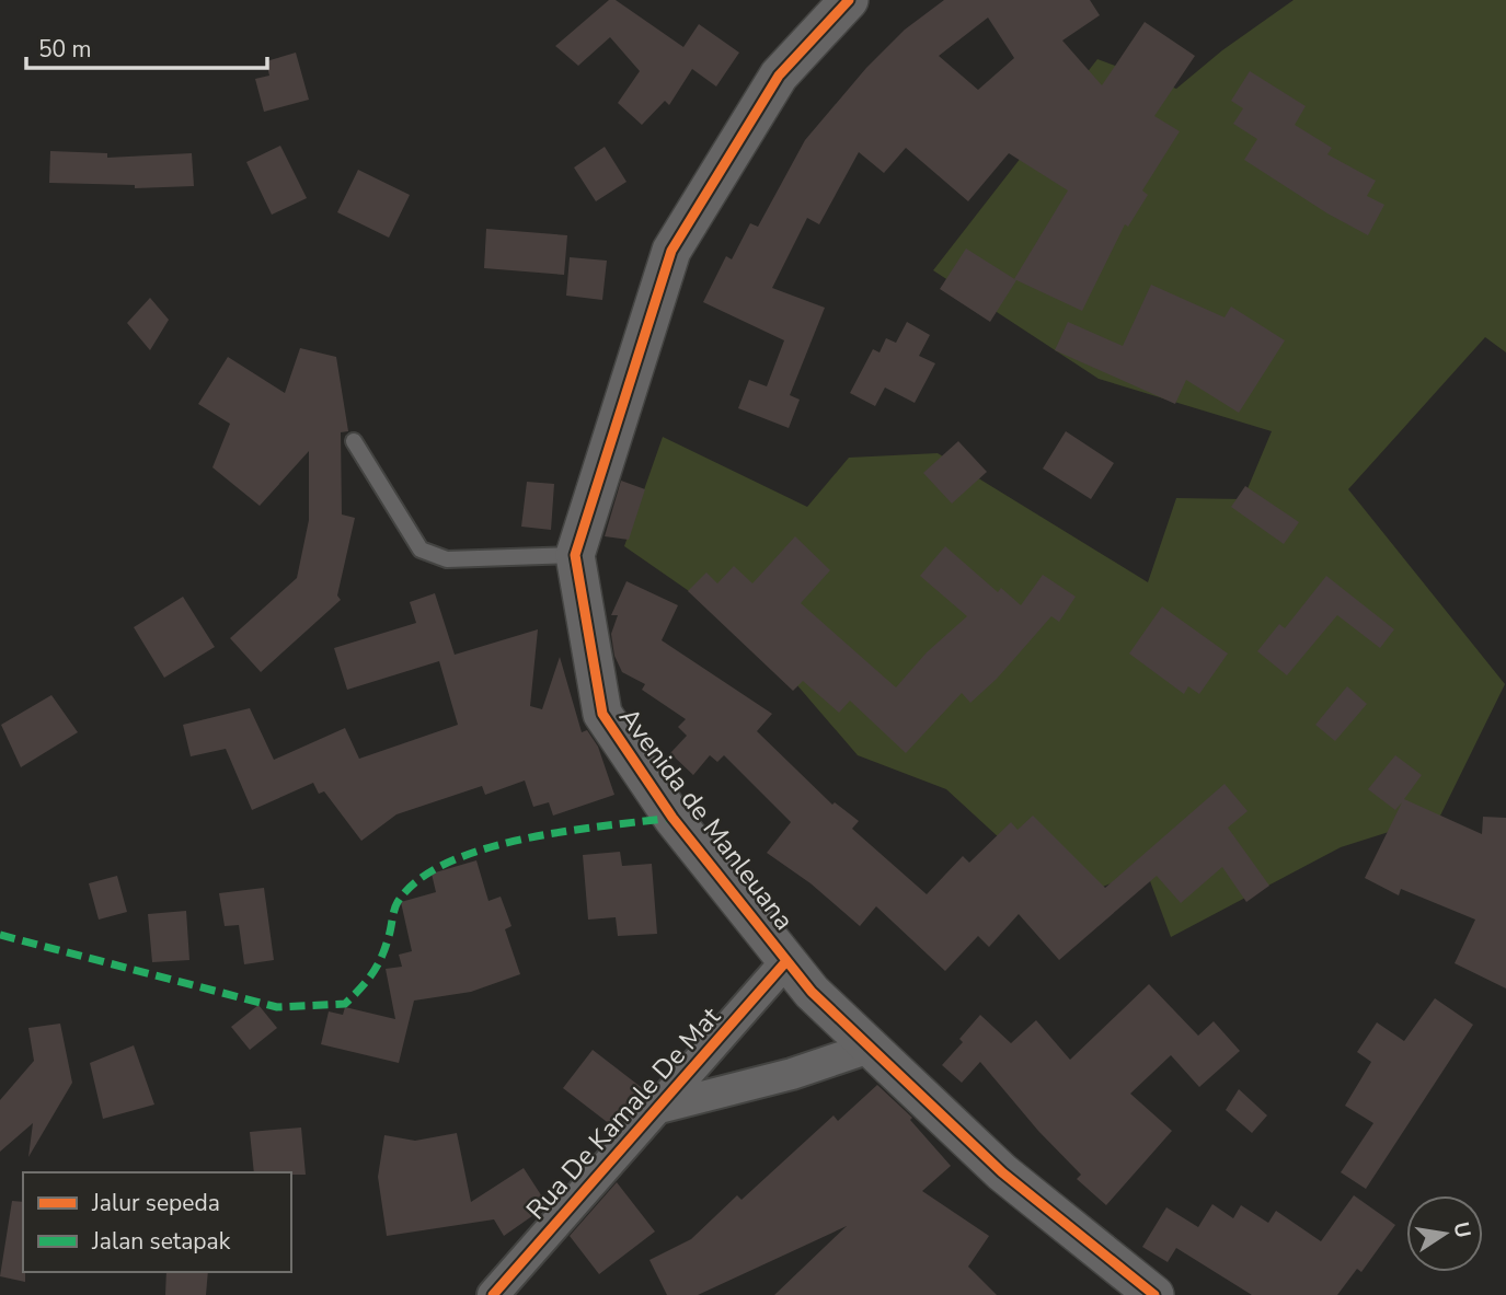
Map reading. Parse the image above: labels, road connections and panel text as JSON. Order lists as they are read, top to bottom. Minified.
{"streets":{"street":["Avenida de Manleuana","Rua De Kamale De Mat"]},"crossings":[["Avenida de Manleuana","Rua De Kamale De Mat"]],"legend":["Jalur sepeda","Jalan setapak"],"scale_bar":"50 m","north":"right"}
